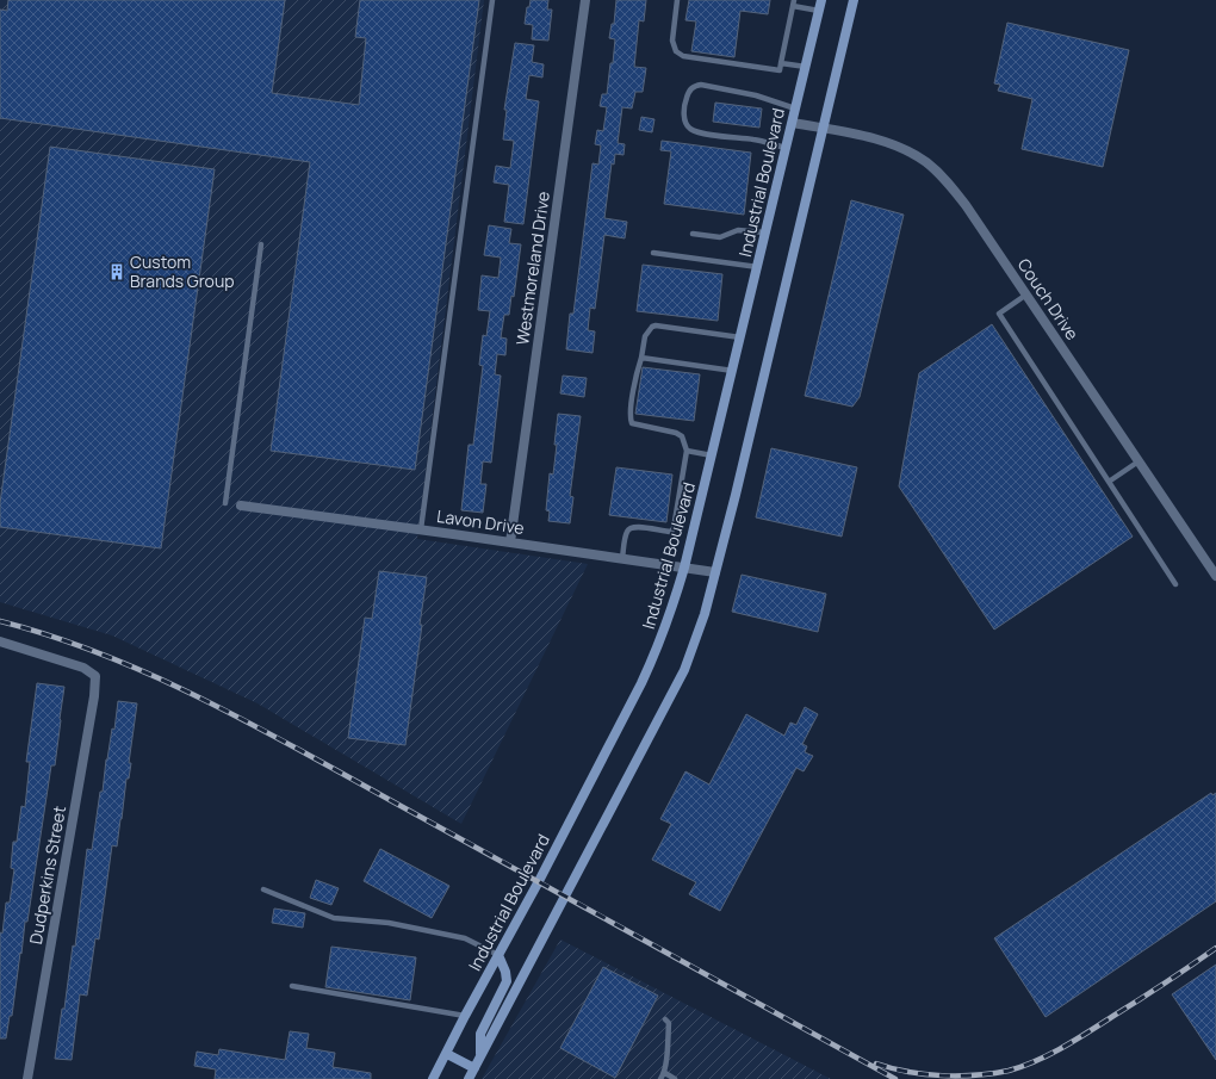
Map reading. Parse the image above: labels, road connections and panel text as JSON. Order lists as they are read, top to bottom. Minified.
{"streets":{"main road":["Industrial Boulevard"],"street":["Westmoreland Drive","Couch Drive","Lavon Drive","Dudperkins Street"]},"crossings":[["Industrial Boulevard","Couch Drive"],["Industrial Boulevard","Lavon Drive"],["Westmoreland Drive","Lavon Drive"]],"places":{"building":["Custom Brands Group"]}}
